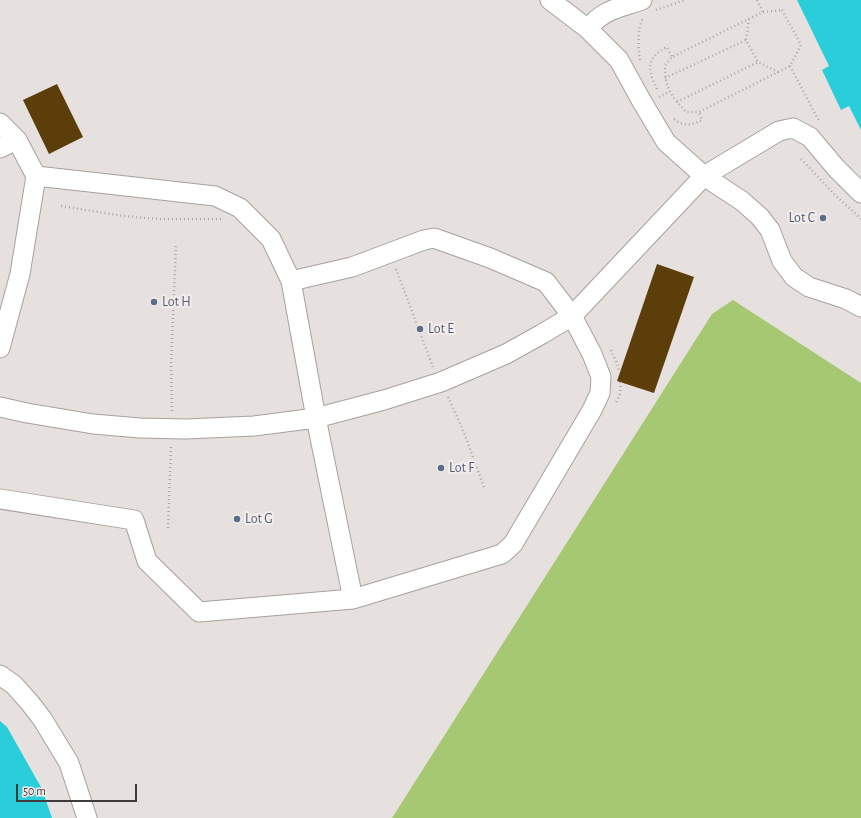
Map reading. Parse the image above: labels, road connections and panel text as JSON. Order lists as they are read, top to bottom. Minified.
{"places":["Lot C","Lot H","Lot E","Lot F","Lot G"],"scale_bar":"50 m"}
